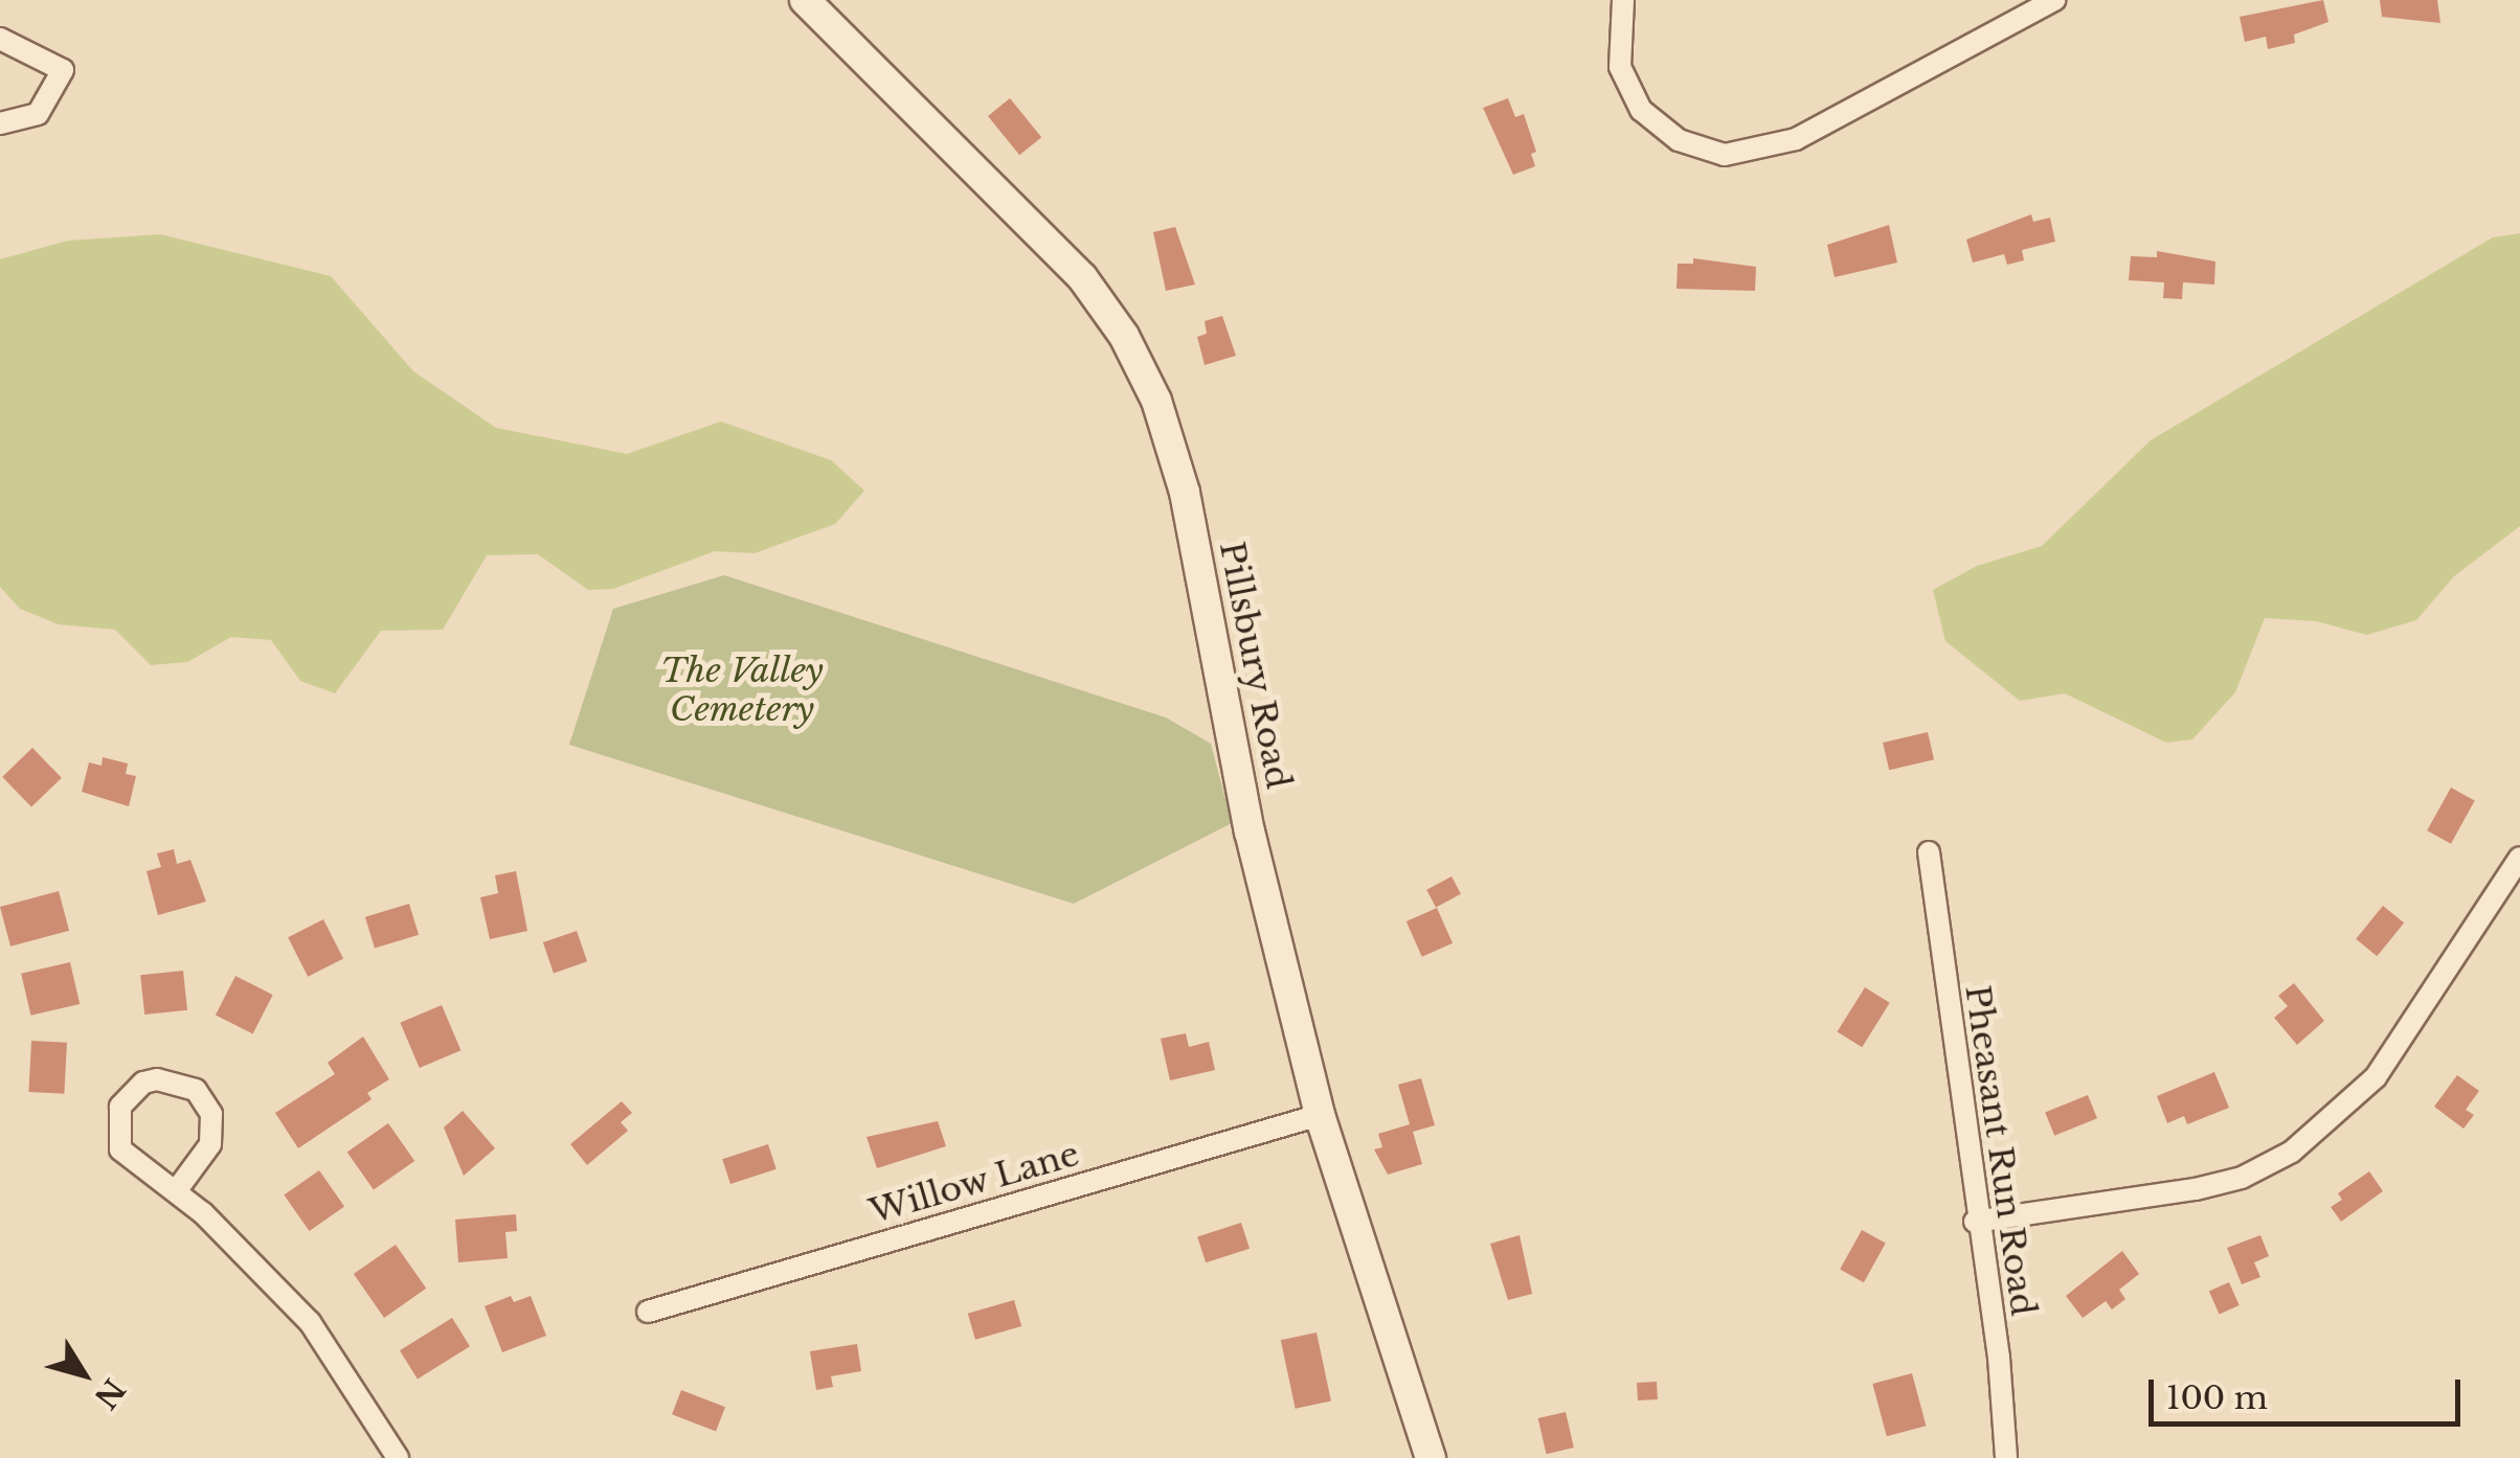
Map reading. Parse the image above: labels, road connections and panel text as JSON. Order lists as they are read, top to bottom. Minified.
{"streets":{"street":["Pillsbury Road","Pheasant Run Road","Willow Lane"]},"crossings":[["Pillsbury Road","Willow Lane"]],"parks":["The Valley Cemetery"],"scale_bar":"100 m","north":"bottom right"}
